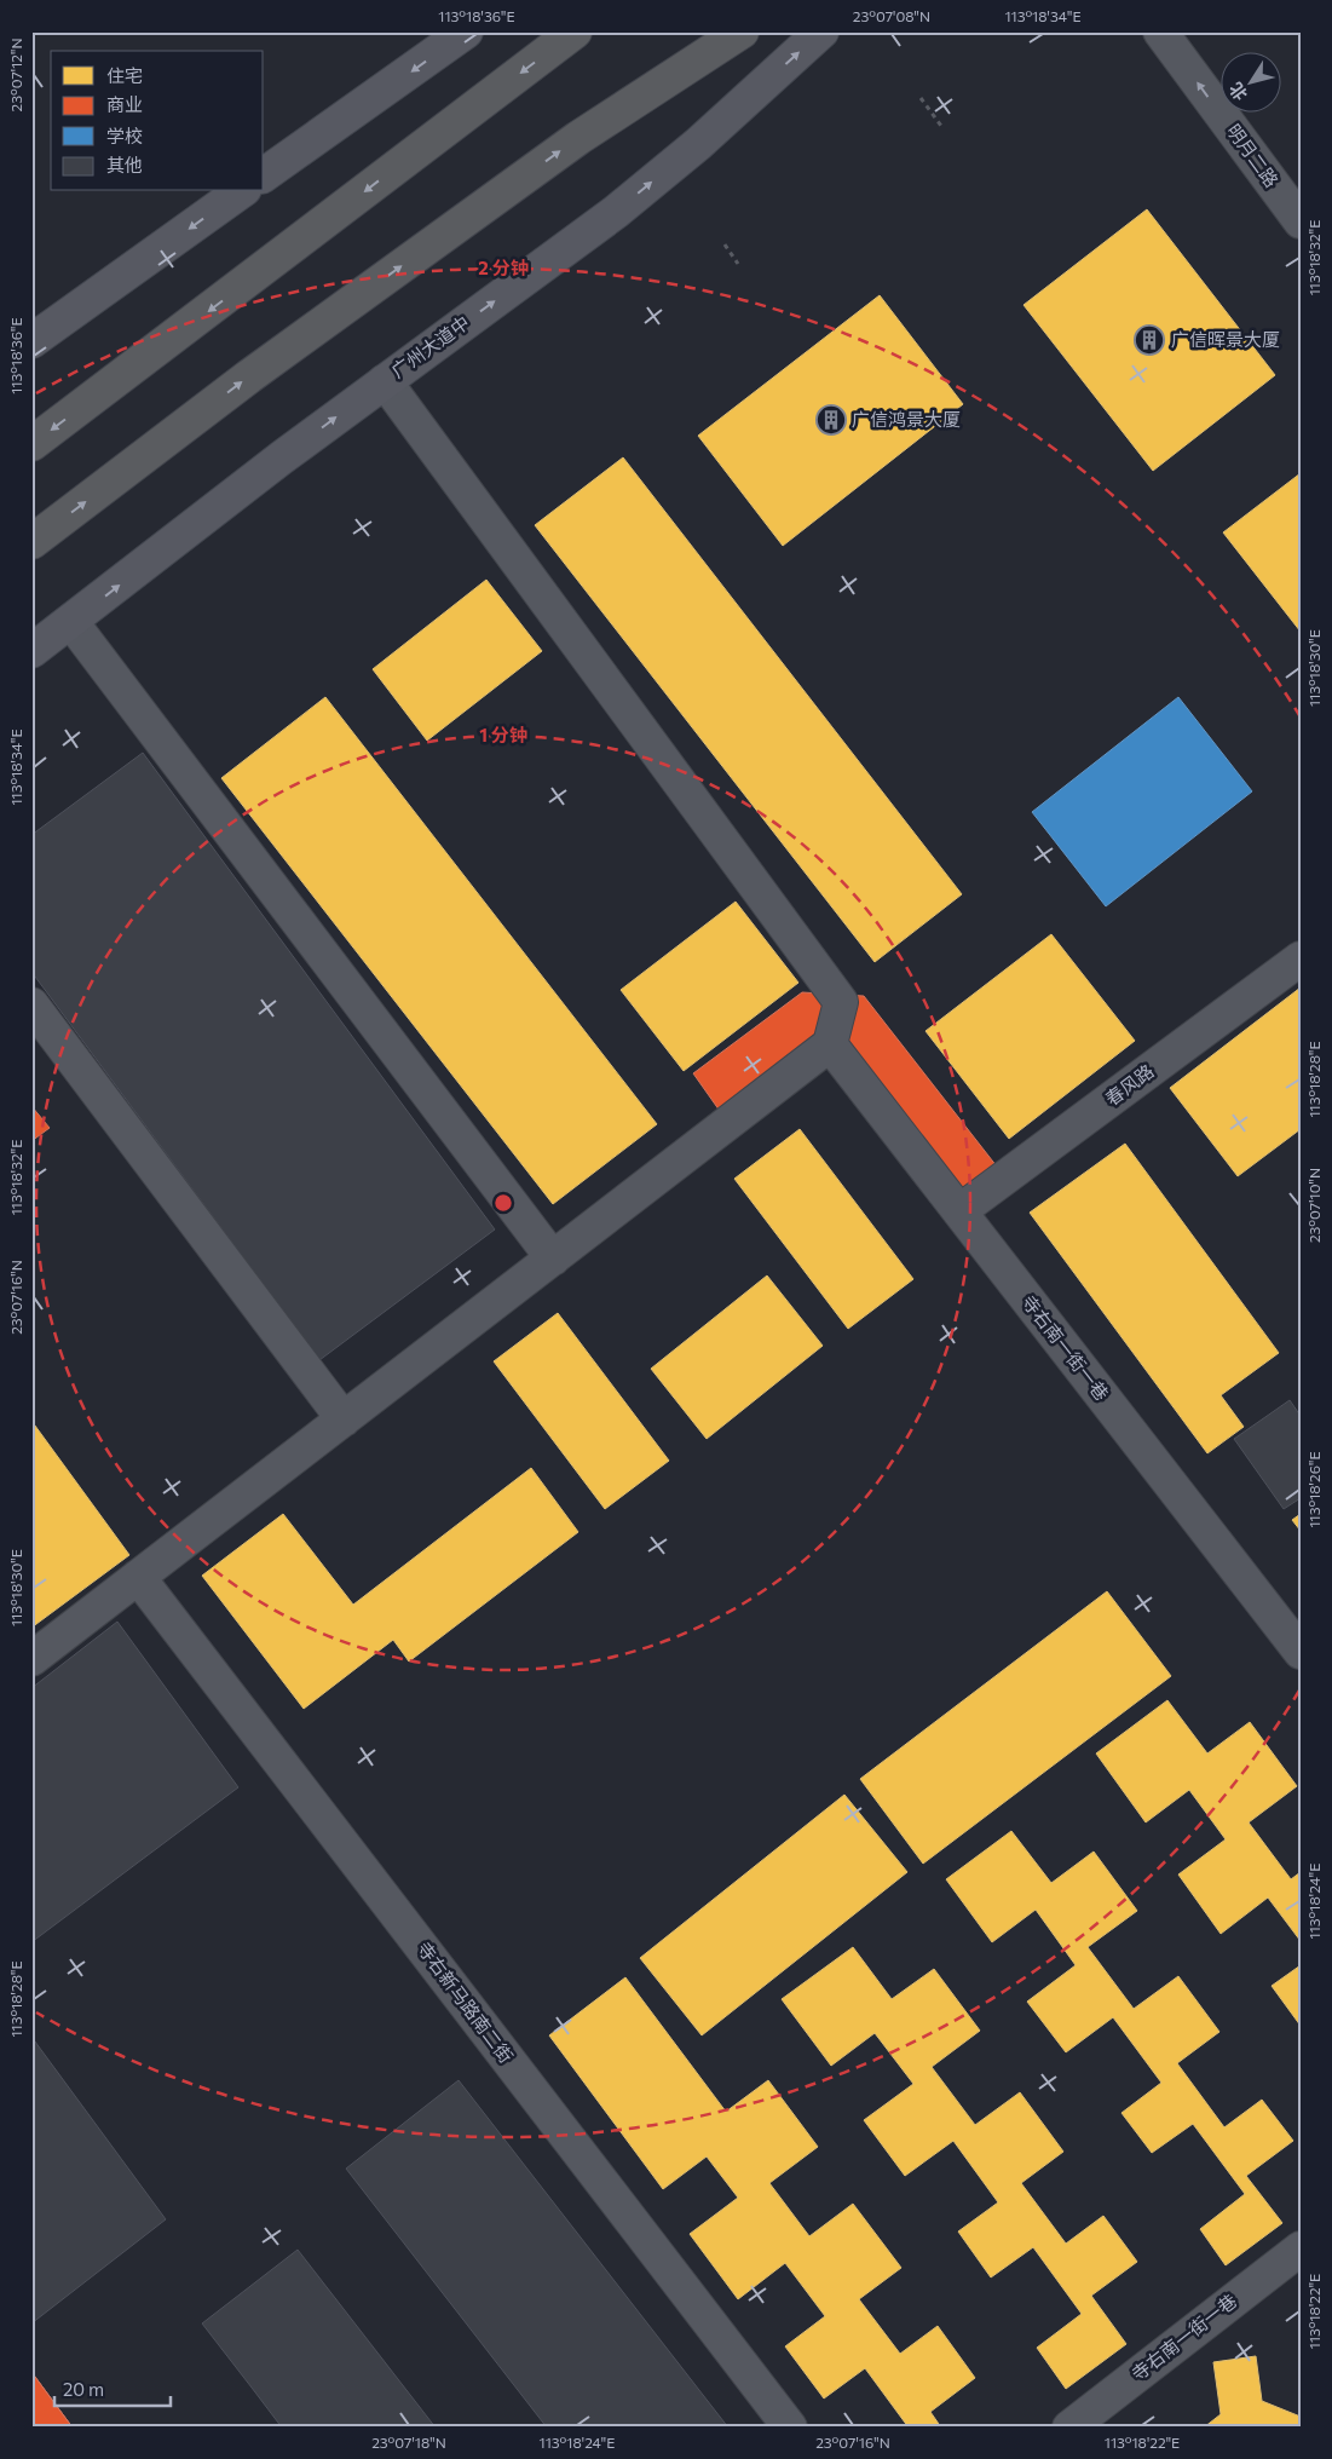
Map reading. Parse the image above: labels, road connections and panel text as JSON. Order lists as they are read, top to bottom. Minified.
{"streets":{"main road":["广州大道中"],"street":["明月二路","春风路","寺右南一街一巷","寺右新马路南二街"]},"crossings":[["春风路","寺右南一街一巷"]],"one_way":["明月二路"],"places":{"building":["广信晖景大厦","广信鸿景大厦"]},"legend":["住宅","商业","学校","其他"],"scale_bar":"20 m","north":"bottom left","coordinates":["113°18'36\"E","23°07'08\"N","113°18'34\"E","23°07'12\"N","113°18'32\"E","113°18'30\"E","113°18'28\"E","23°07'10\"N","23°07'16\"N","113°18'26\"E","113°18'24\"E","113°18'22\"E","23°07'18\"N"],"rings":["2 分钟","1 分钟"]}
